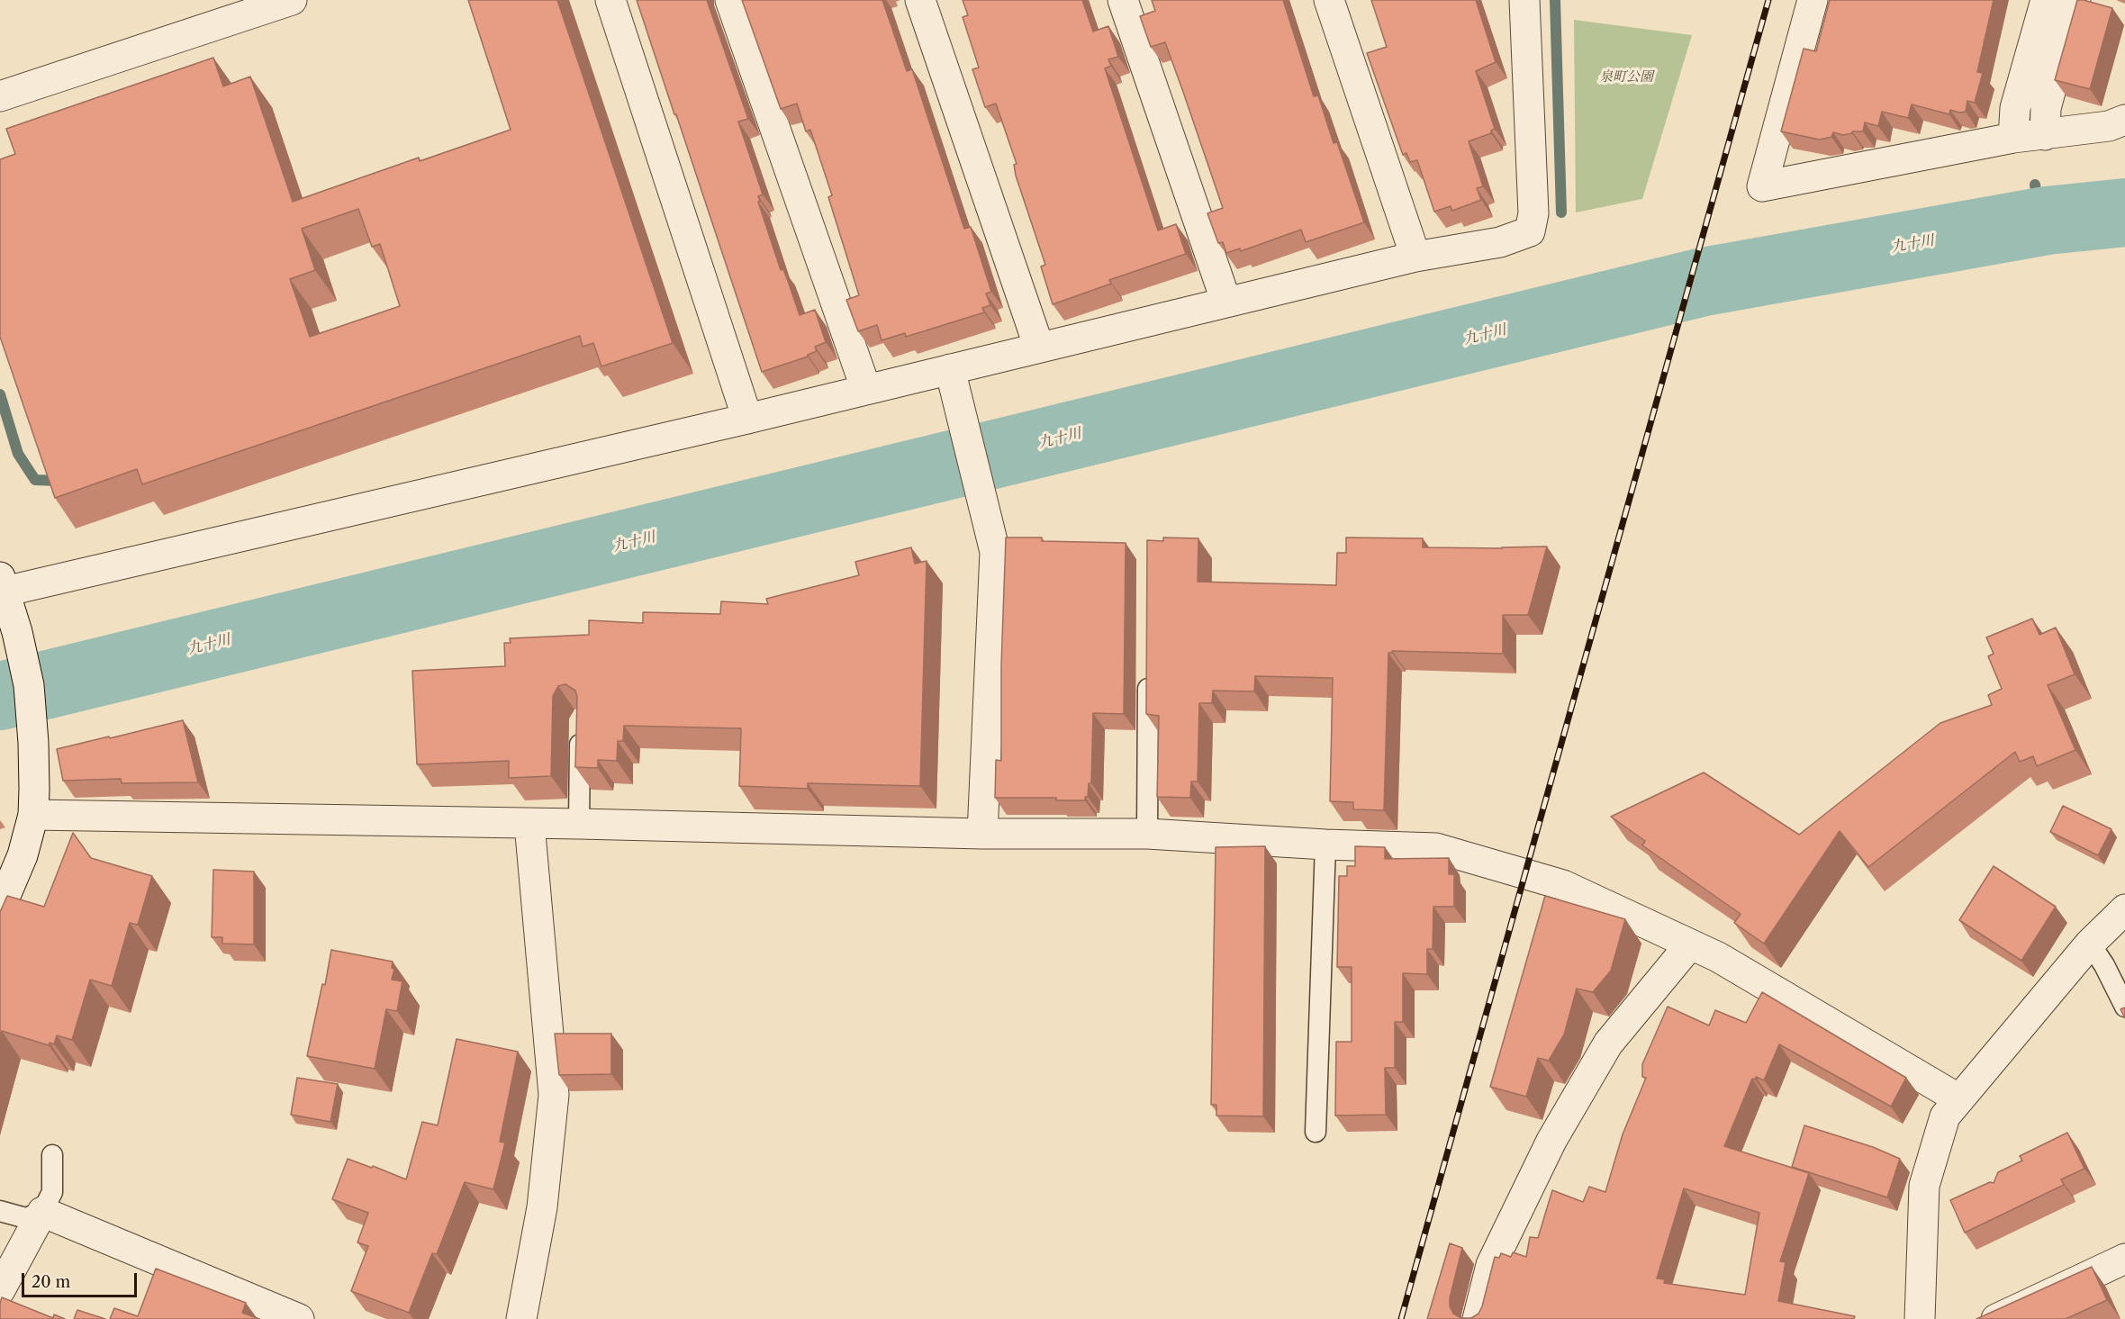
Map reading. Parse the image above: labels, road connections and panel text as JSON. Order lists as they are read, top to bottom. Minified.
{"water":["九十川"],"parks":["泉町公園"],"scale_bar":"20 m"}
